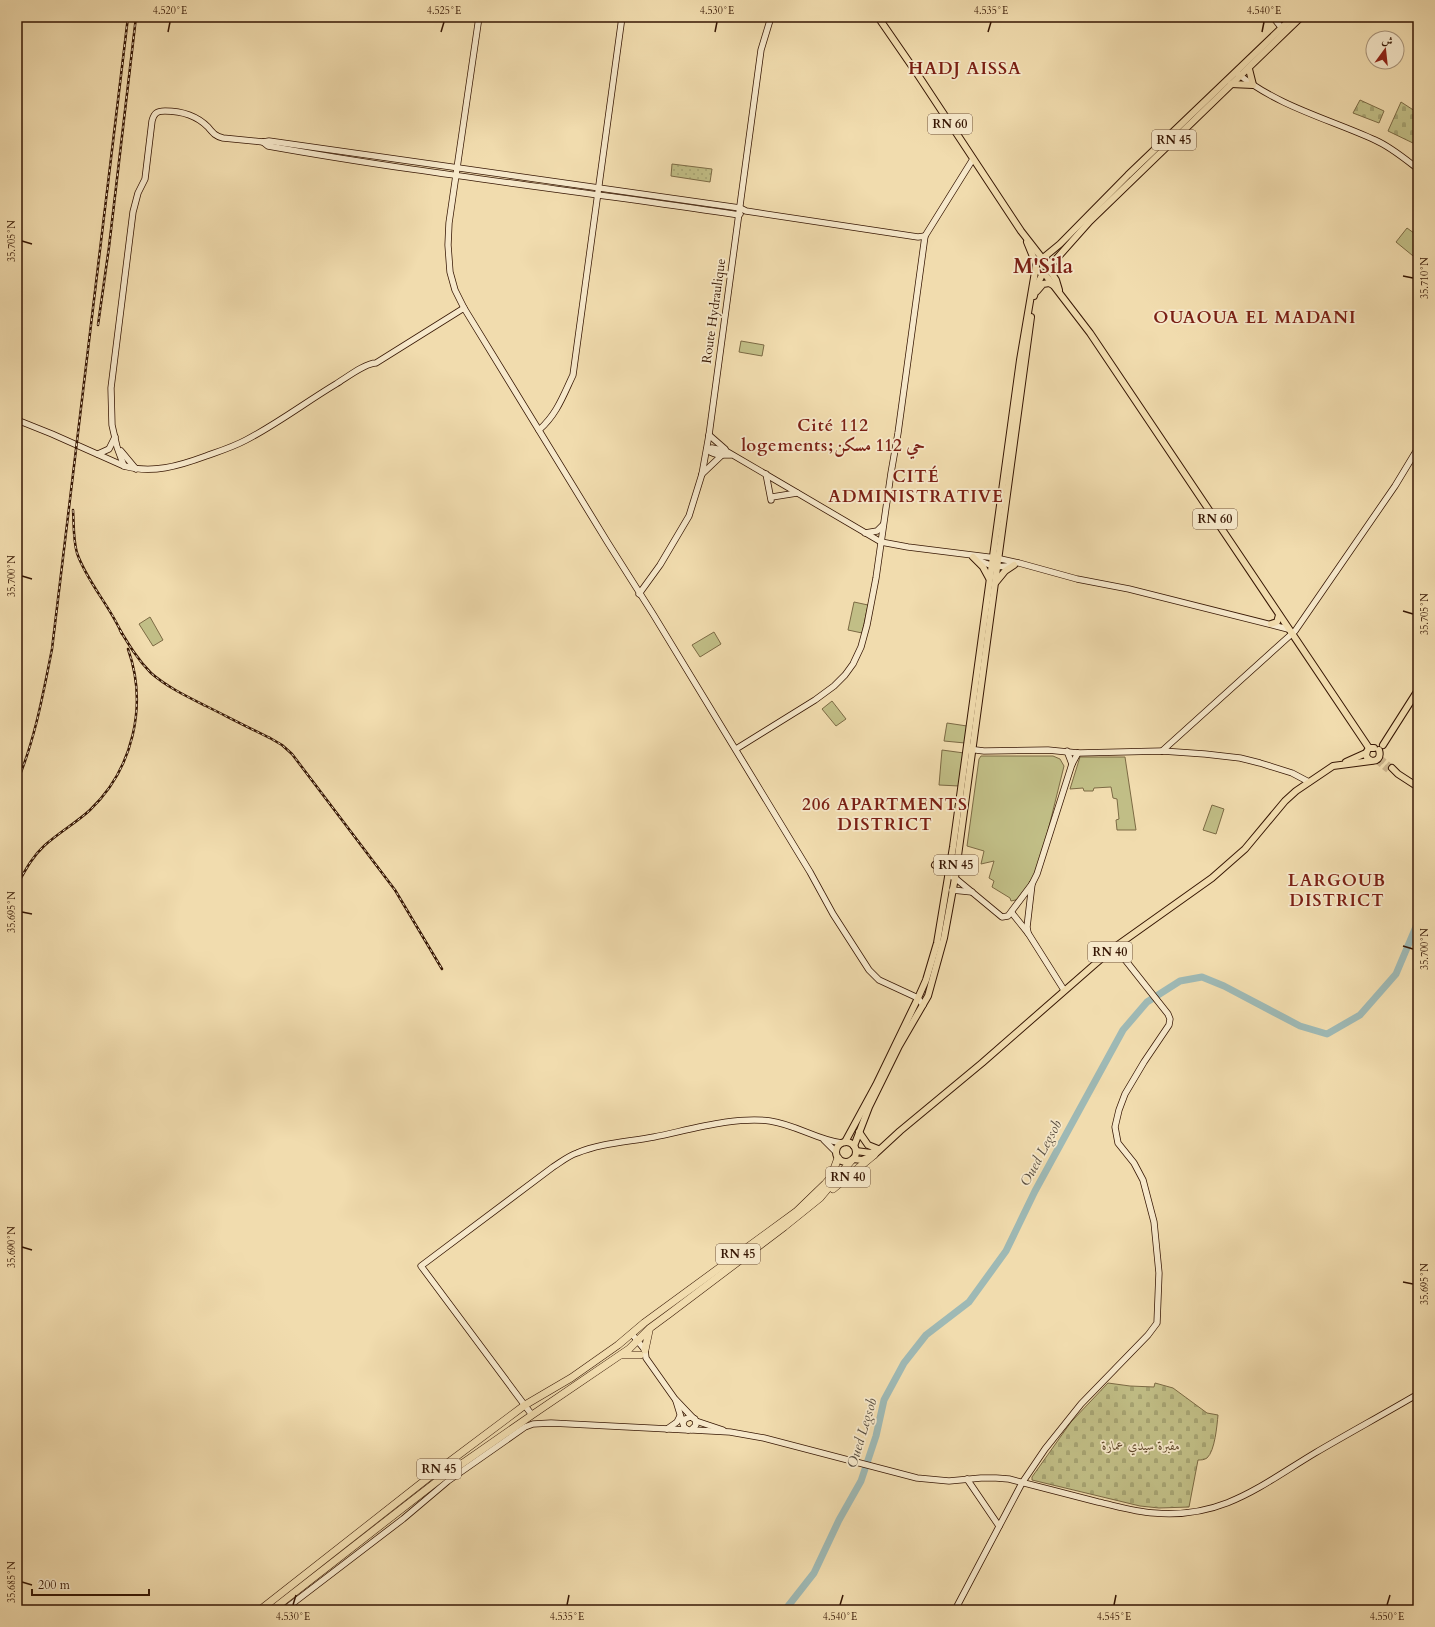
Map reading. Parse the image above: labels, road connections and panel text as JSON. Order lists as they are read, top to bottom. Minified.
{"streets":{"highway":["RN 45","RN 40"],"main road":["RN 60"],"street":["Route Hydraulique"]},"crossings":[["RN 60","RN 45"],["RN 60","RN 40"],["RN 45","RN 40"]],"districts":["HADJ AISSA","M'Sila","OUAOUA EL MADANI","Cité 112 logements;حي 112 مسكن","CITÉ ADMINISTRATIVE","206 APARTMENTS DISTRICT","LARGOUB DISTRICT"],"water":["Oued Legsob"],"parks":["مقبرة سيدي عمارة"],"scale_bar":"200 m","north":"top","coordinates":["4.520°E","4.525°E","4.530°E","4.535°E","4.540°E","35.705°N","35.710°N","35.700°N","35.695°N","35.690°N","35.685°N","4.545°E","4.550°E"]}
